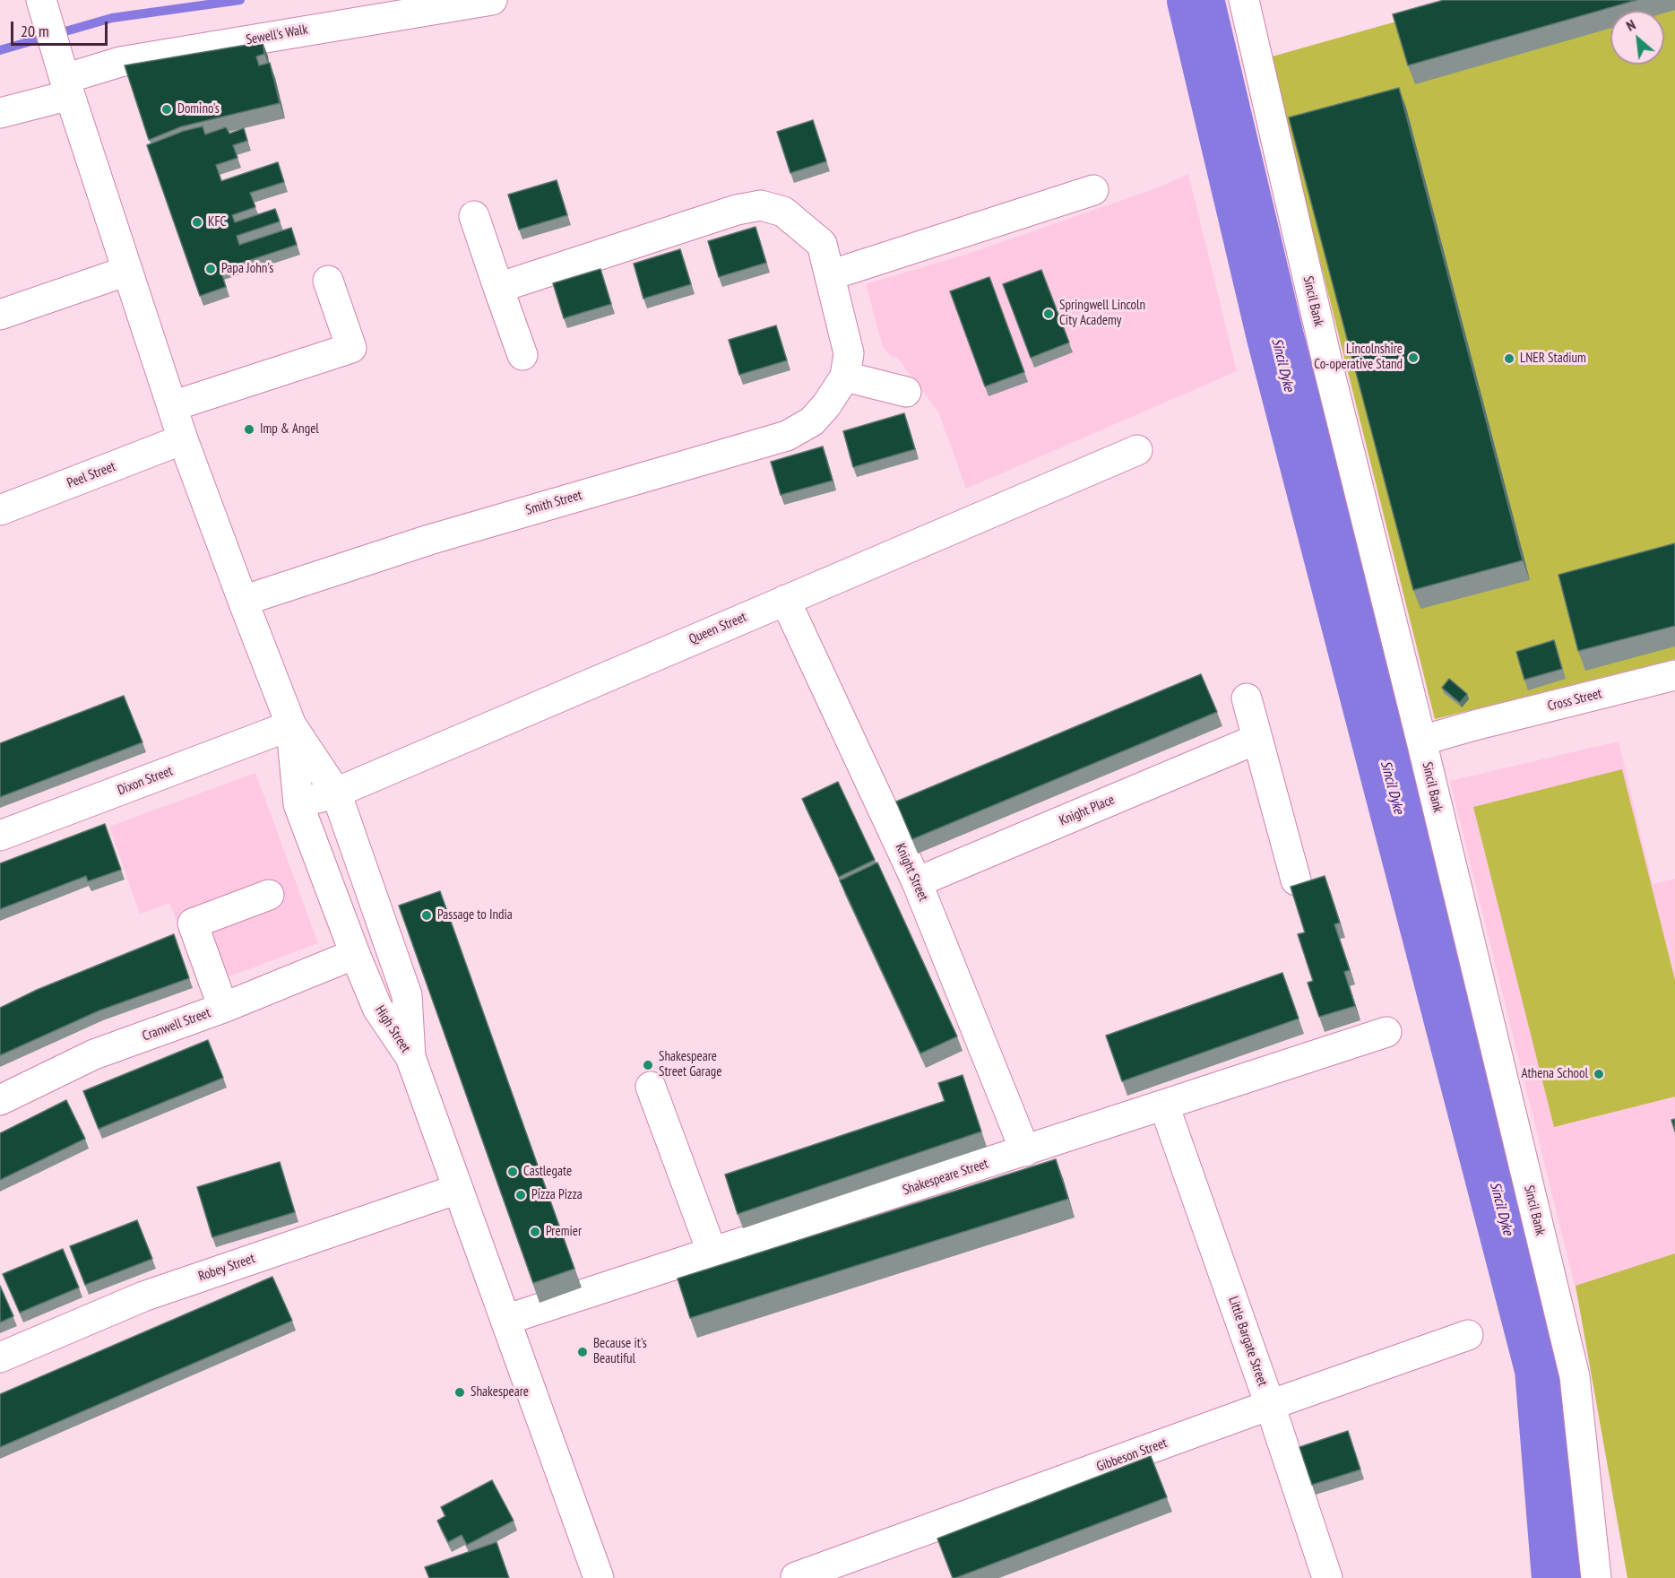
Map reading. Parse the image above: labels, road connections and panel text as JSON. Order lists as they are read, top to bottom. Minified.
{"streets":{"street":["Sewell's Walk","Sincil Bank","Peel Street","Smith Street","Queen Street","Cross Street","Dixon Street","Knight Place","Knight Street","Cranwell Street","High Street","Shakespeare Street","Robey Street","Little Bargate Street","Gibbeson Street"]},"crossings":[["Sincil Bank","Cross Street"],["Queen Street","Knight Street"],["Queen Street","High Street"],["Dixon Street","High Street"],["Knight Place","Knight Street"],["Knight Street","Shakespeare Street"],["Cranwell Street","High Street"],["Shakespeare Street","Little Bargate Street"],["Little Bargate Street","Gibbeson Street"]],"water":["Sincil Dyke"],"places":["Domino's","KFC","Papa John's","Springwell Lincoln City Academy","Lincolnshire Co-operative Stand","LNER Stadium","Imp & Angel","Passage to India","Shakespeare Street Garage","Athena School","Castlegate","Pizza Pizza","Premier","Because it's Beautiful","Shakespeare"],"scale_bar":"20 m","north":"top left"}
